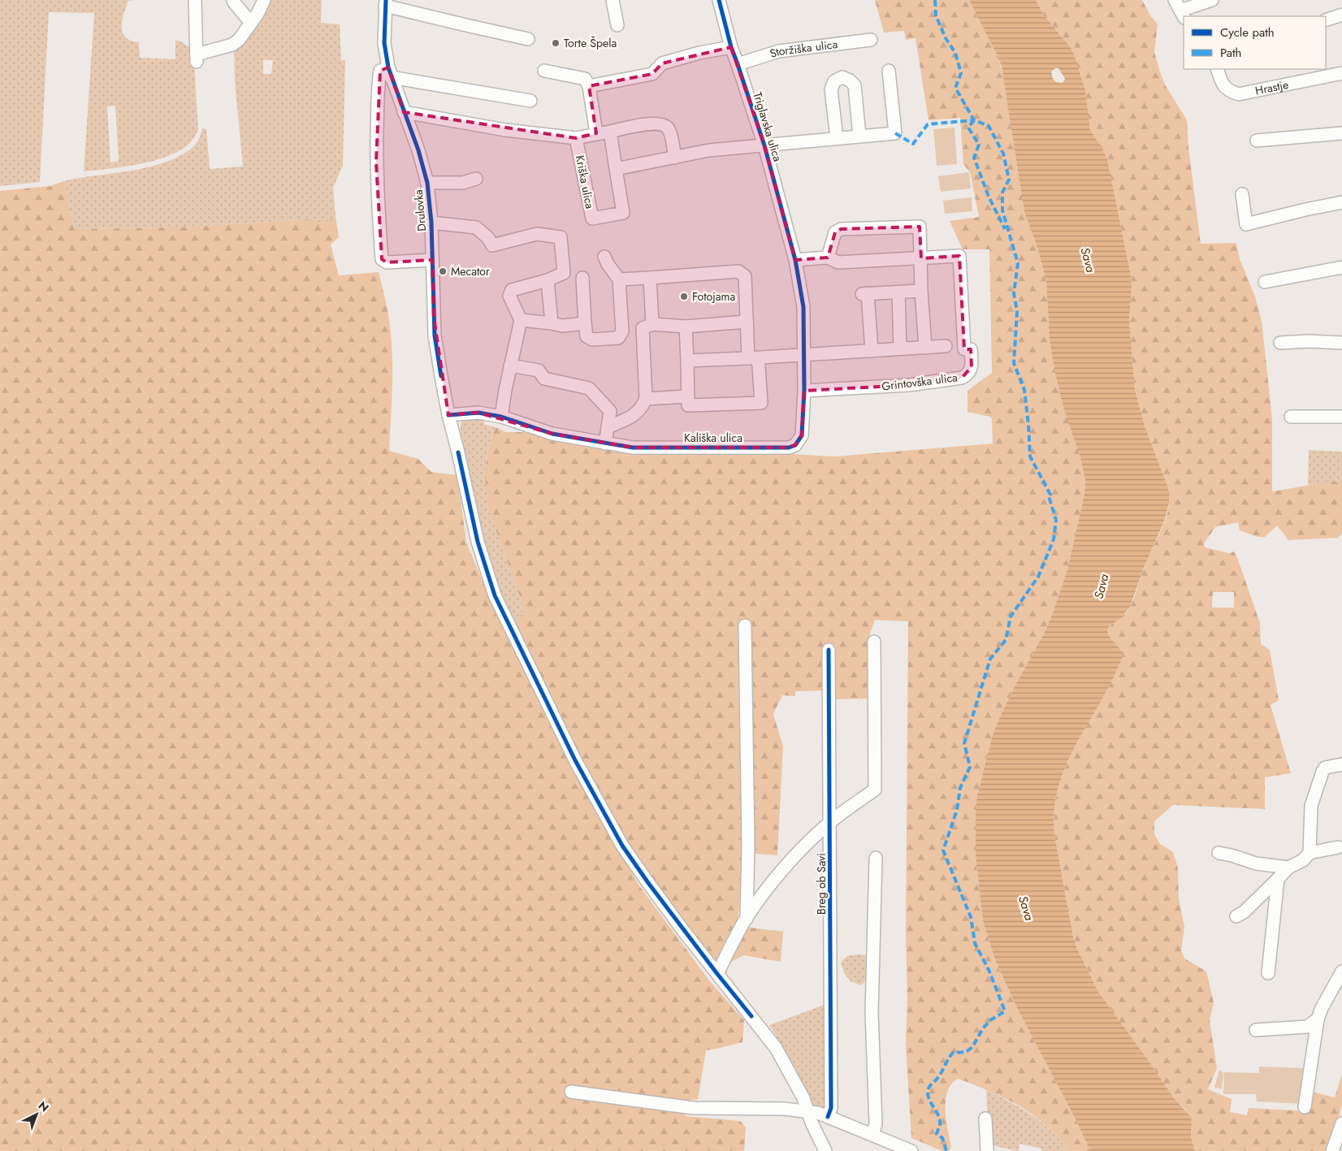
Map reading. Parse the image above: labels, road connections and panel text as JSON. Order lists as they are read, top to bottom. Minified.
{"streets":{"street":["Storžiška ulica","Hrastje","Triglavska ulica","Kriška ulica","Drulovka","Grintovška ulica","Kališka ulica","Breg ob Savi"]},"crossings":[["Storžiška ulica","Triglavska ulica"],["Triglavska ulica","Grintovška ulica"],["Triglavska ulica","Kališka ulica"],["Drulovka","Kališka ulica"],["Drulovka","Breg ob Savi"],["Grintovška ulica","Kališka ulica"]],"water":["Sava"],"places":["Torte Špela","Mecator","Fotojama"],"legend":["Cycle path","Path"],"north":"top right"}
